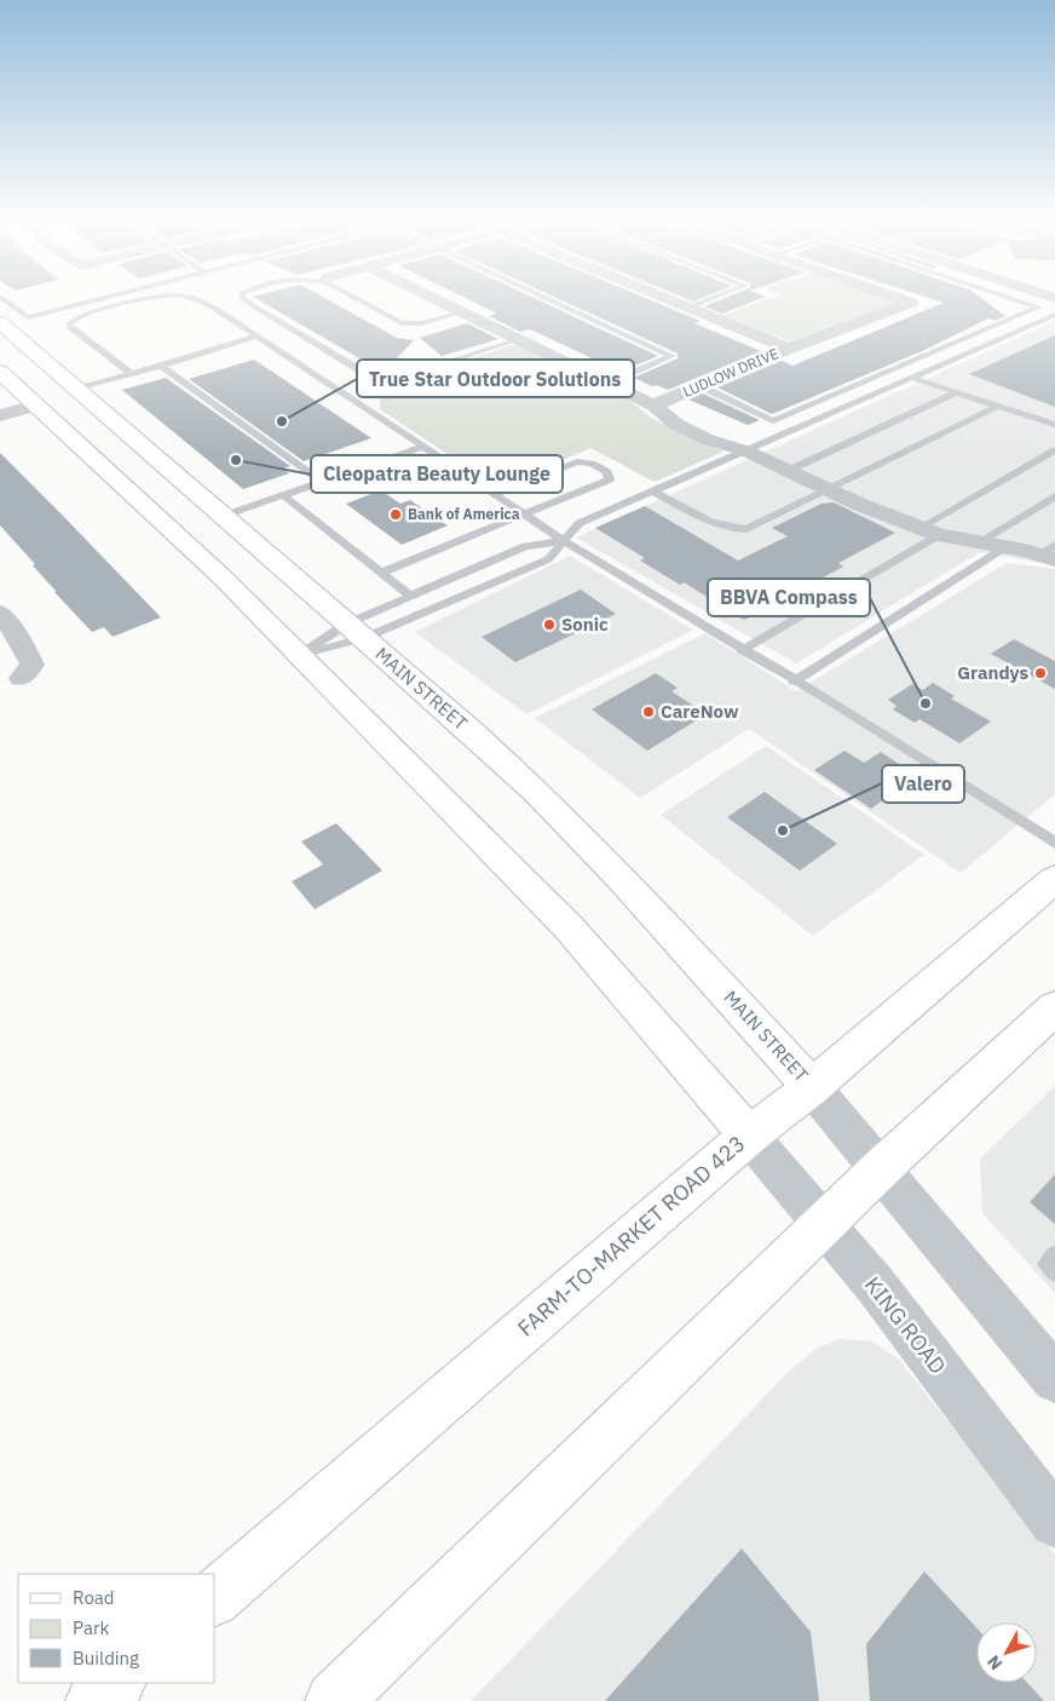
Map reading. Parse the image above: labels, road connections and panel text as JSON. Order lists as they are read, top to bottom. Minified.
{"streets":{"main road":["MAIN STREET","FARM-TO-MARKET ROAD 423"],"street":["LUDLOW DRIVE","KING ROAD"]},"crossings":[["MAIN STREET","FARM-TO-MARKET ROAD 423"],["FARM-TO-MARKET ROAD 423","KING ROAD"]],"places":["True Star Outdoor Solutions","Cleopatra Beauty Lounge","Bank of America","Sonic","Grandys","BBVA Compass","CareNow","Valero"],"legend":["Road","Park","Building"],"north":"bottom left"}
